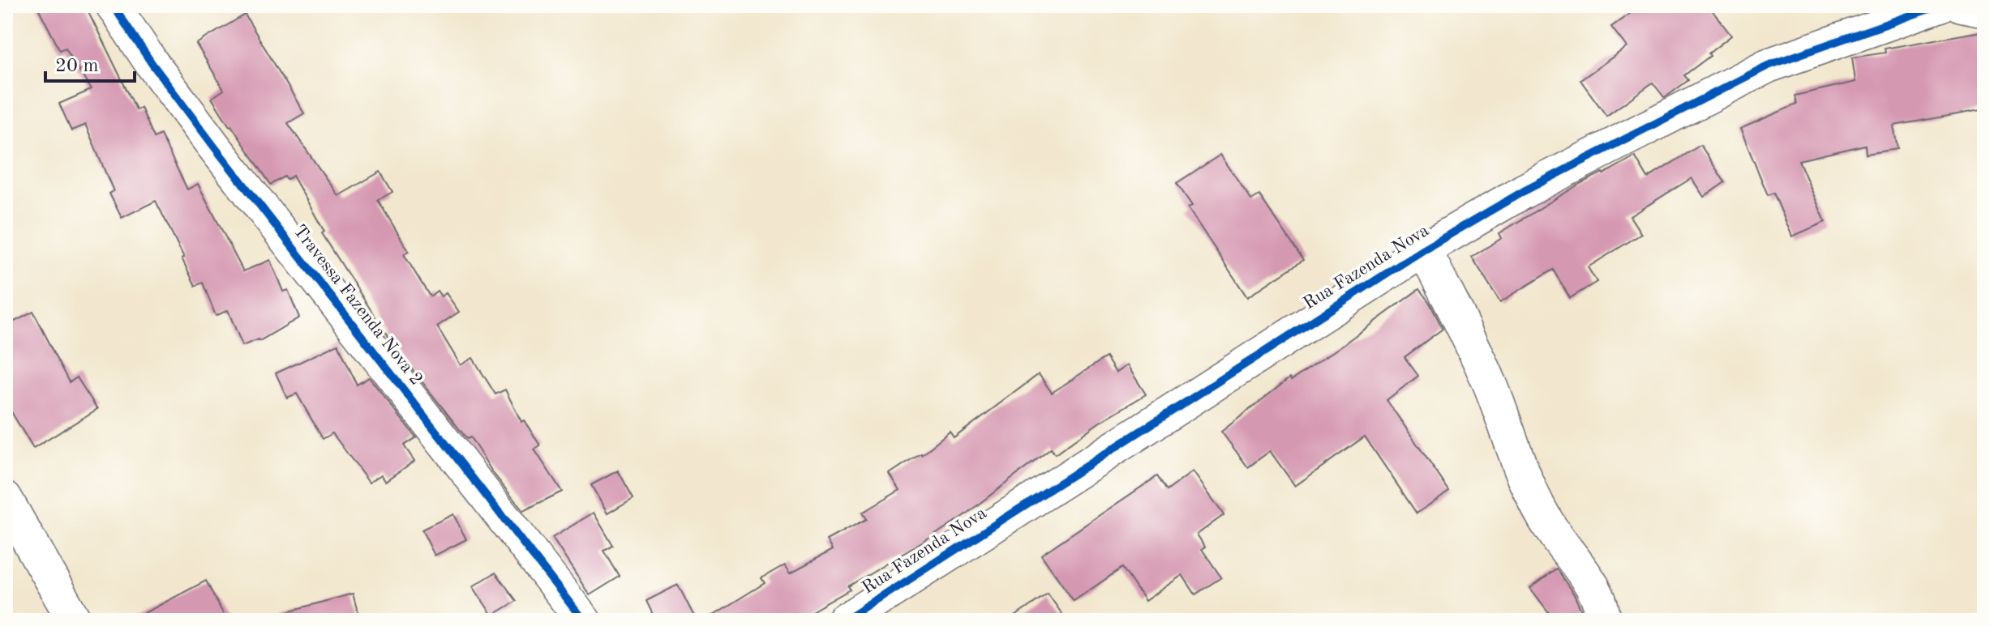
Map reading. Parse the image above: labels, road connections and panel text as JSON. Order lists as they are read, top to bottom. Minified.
{"streets":{"street":["Rua Fazenda Nova","Travessa Fazenda Nova 2"]},"scale_bar":"20 m"}
